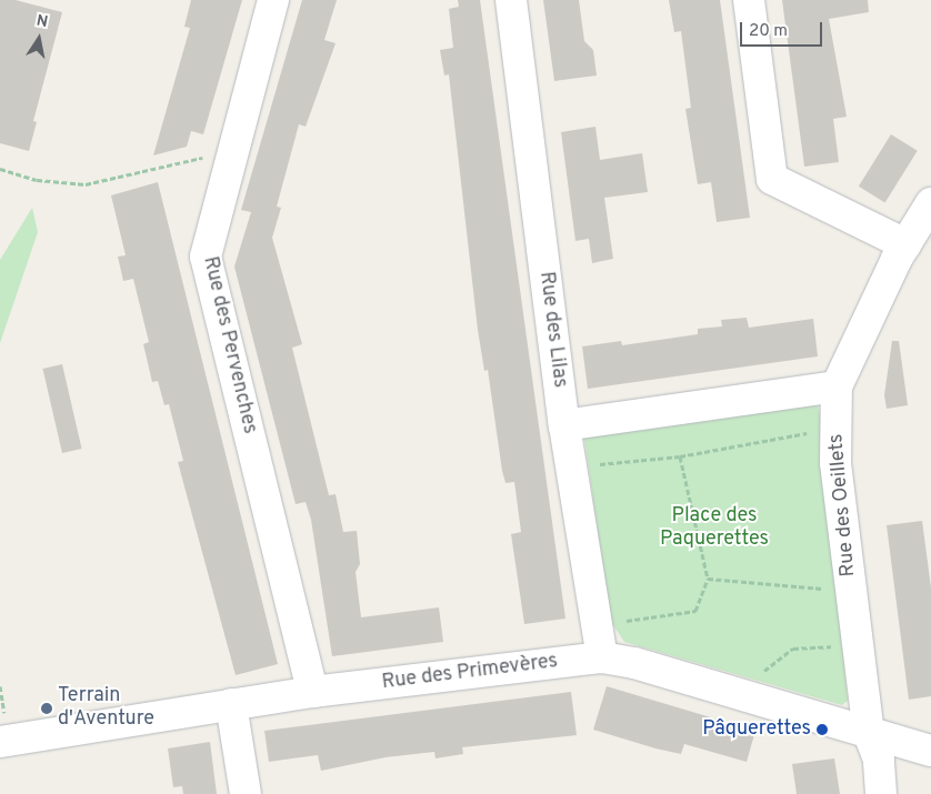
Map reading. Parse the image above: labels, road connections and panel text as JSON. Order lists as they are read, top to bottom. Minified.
{"streets":{"street":["Rue des Lilas","Rue des Pervenches","Rue des Oeillets","Rue des Primevères"]},"crossings":[["Rue des Lilas","Rue des Primevères"],["Rue des Pervenches","Rue des Primevères"],["Rue des Oeillets","Rue des Primevères"]],"parks":["Place des Paquerettes"],"places":["Terrain d'Aventure","Pâquerettes"],"scale_bar":"20 m","north":"top"}
